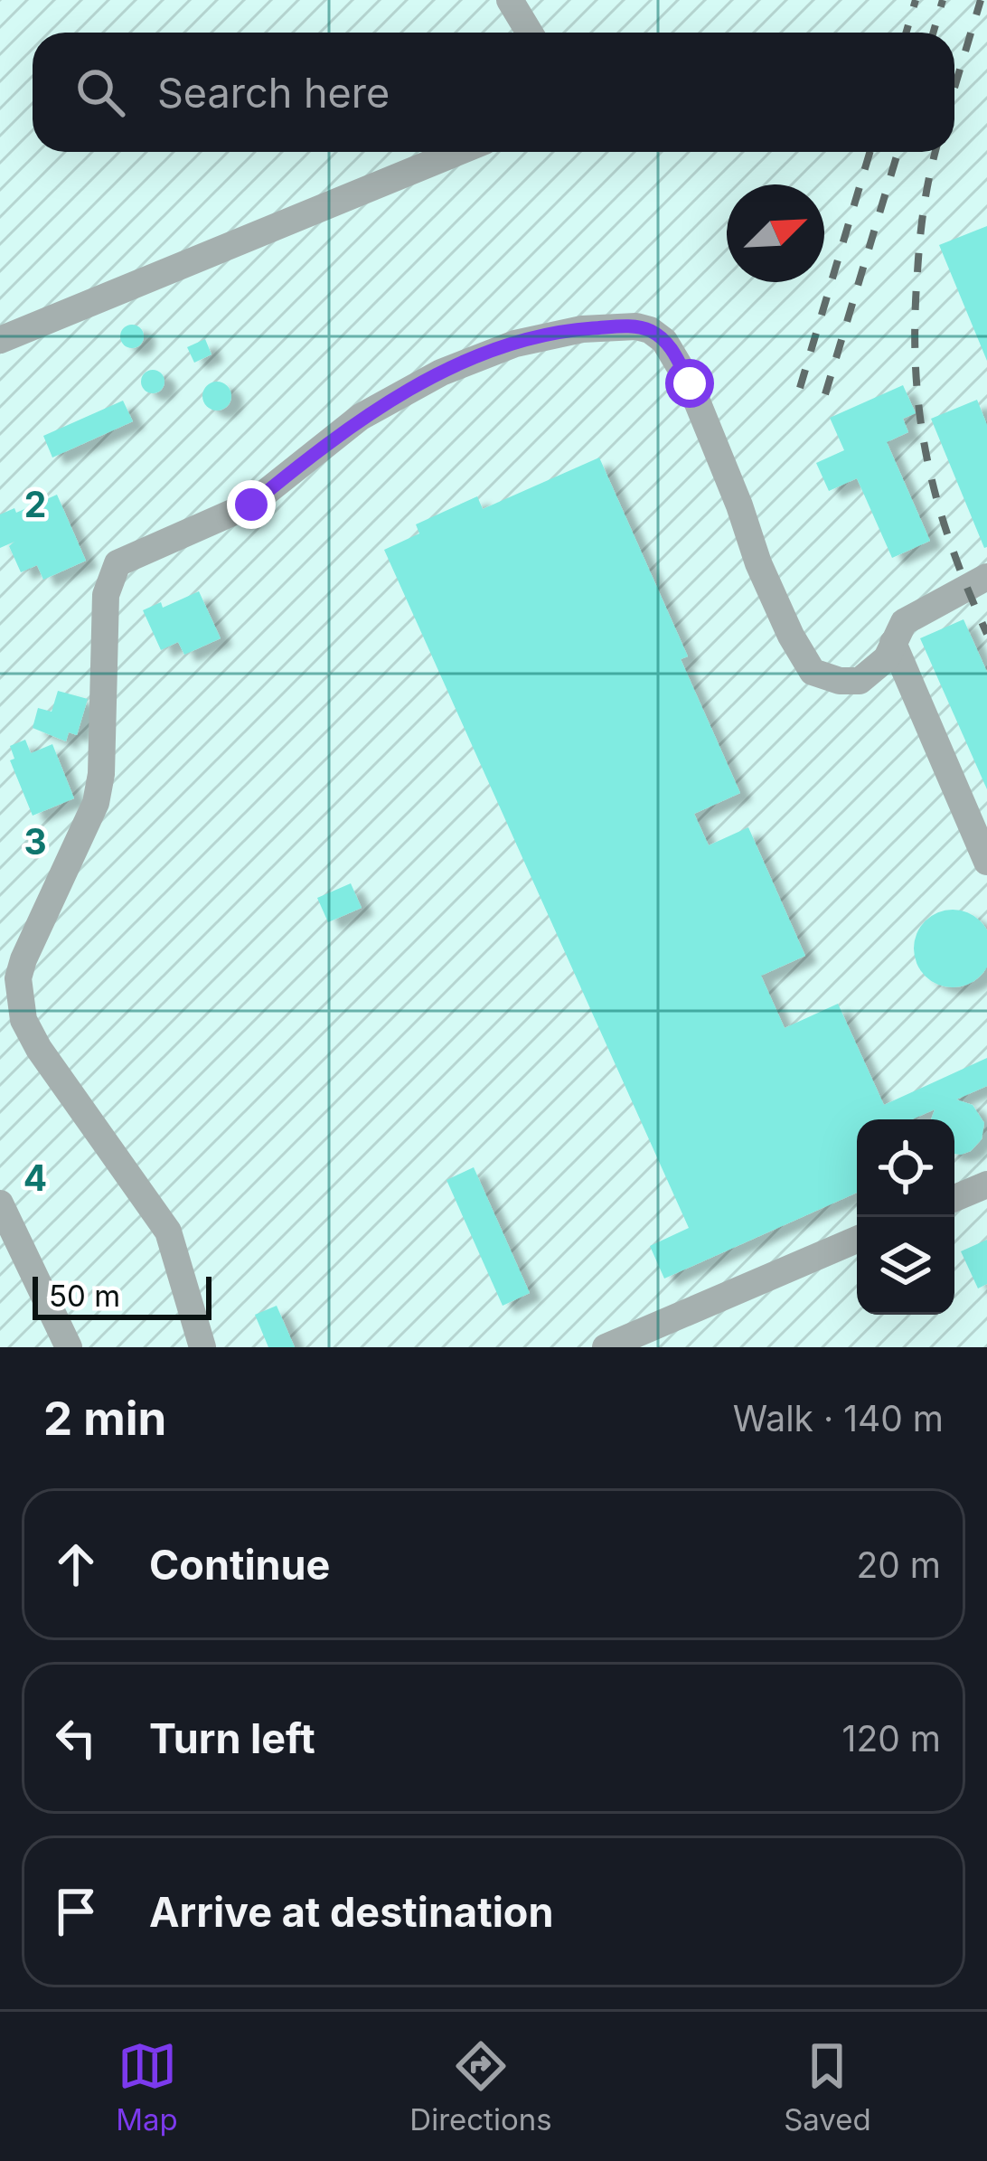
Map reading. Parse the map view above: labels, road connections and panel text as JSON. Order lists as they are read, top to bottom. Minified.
{"scale_bar":"50 m","north":"top right","page":{"search":"Search here","scale":"50 m","heading":["2 min","Walk · 140 m"],"list":[["Continue","20 m"],["Turn left","120 m"],"Arrive at destination"],"nav":["Map","Directions","Saved"]},"grid":{"rows":["2","3","4"]}}
